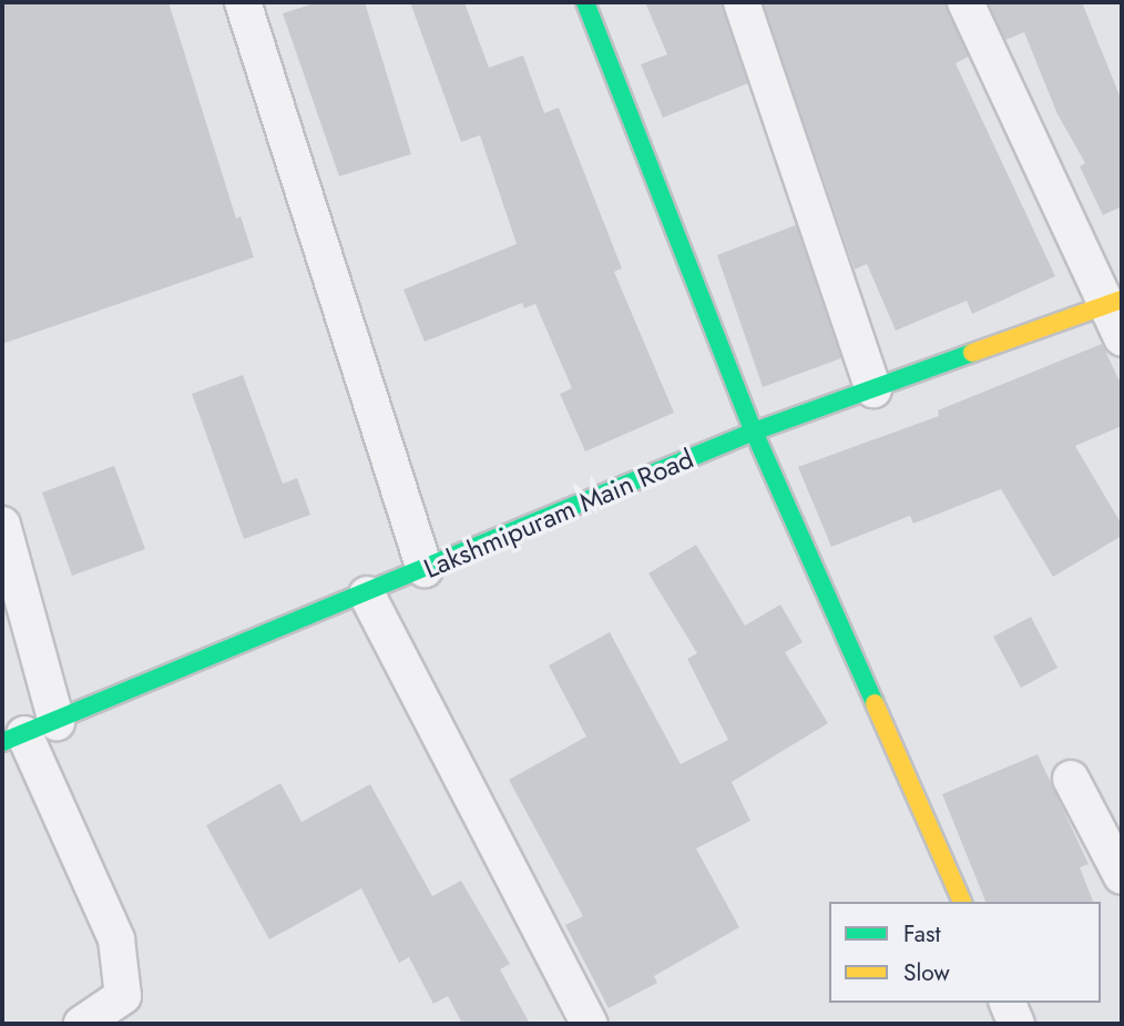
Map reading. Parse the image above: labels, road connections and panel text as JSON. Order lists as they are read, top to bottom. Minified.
{"streets":{"street":["Lakshmipuram Main Road"]},"legend":["Fast","Slow"]}
